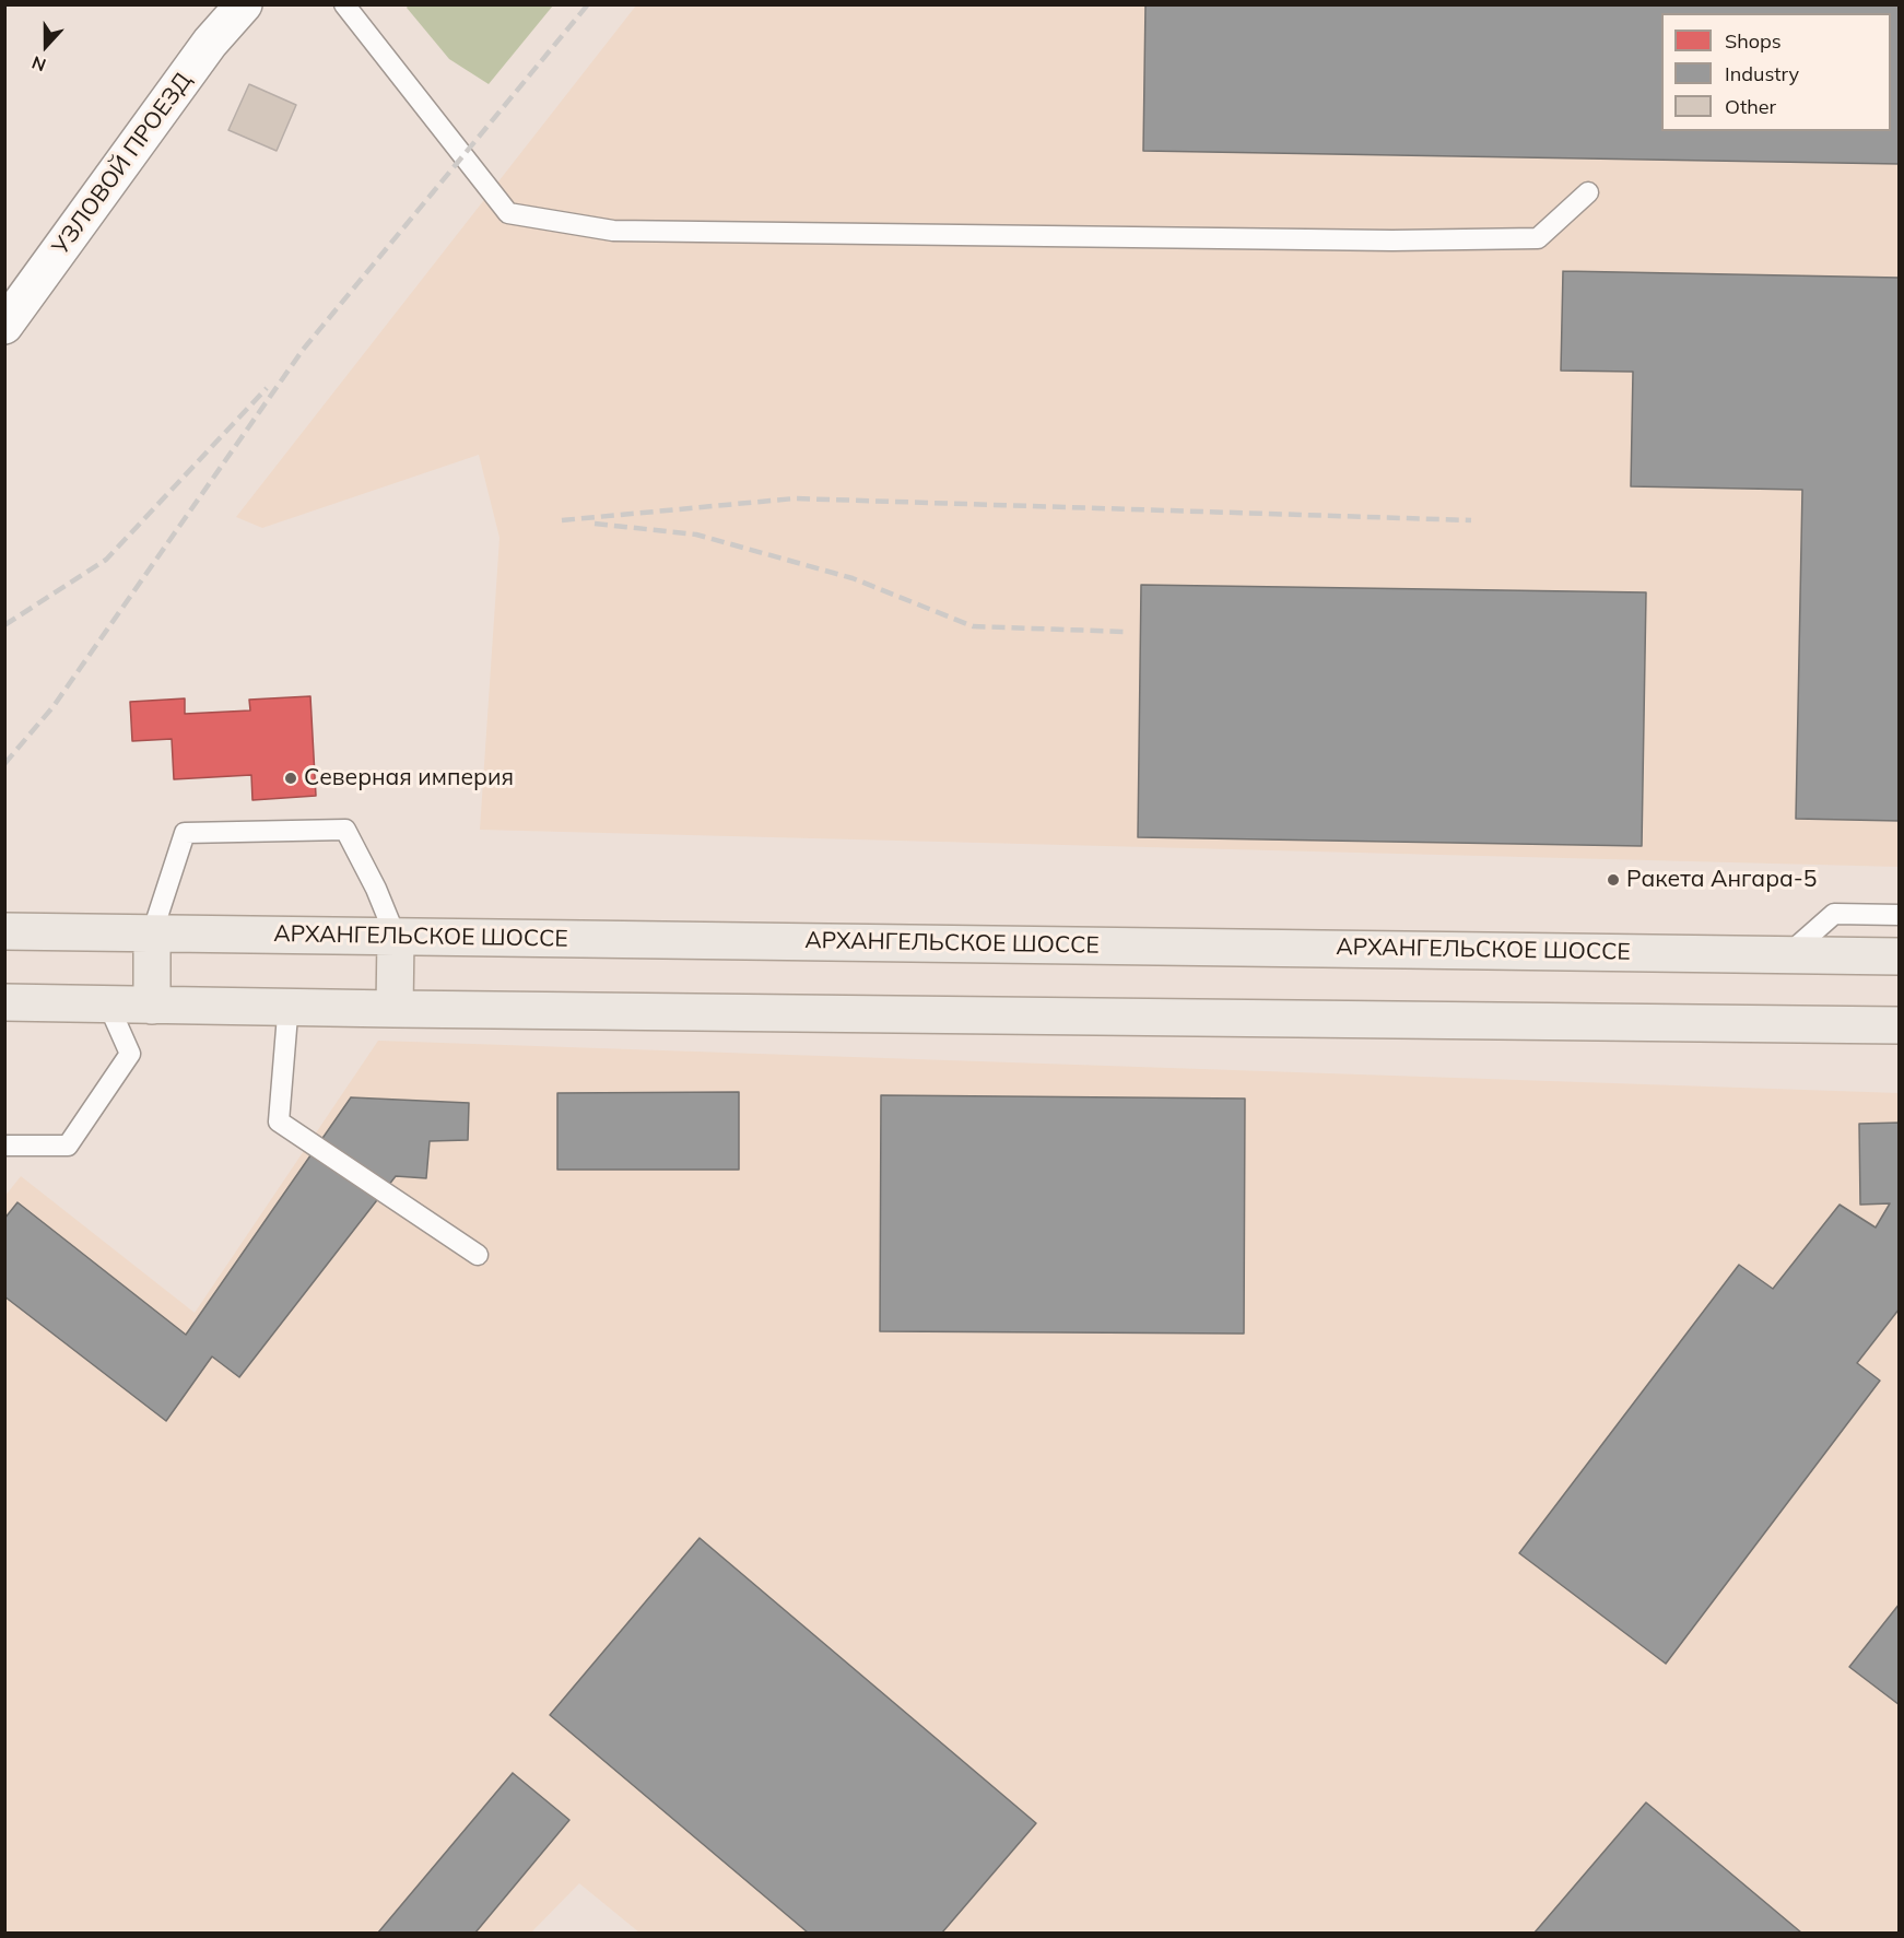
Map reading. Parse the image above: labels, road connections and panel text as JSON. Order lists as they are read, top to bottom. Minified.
{"streets":{"main road":["АРХАНГЕЛЬСКОЕ ШОССЕ"],"street":["УЗЛОВОЙ ПРОЕЗД"]},"places":["Северная империя","Ракета Ангара-5"],"legend":["Shops","Industry","Other"],"north":"bottom"}
